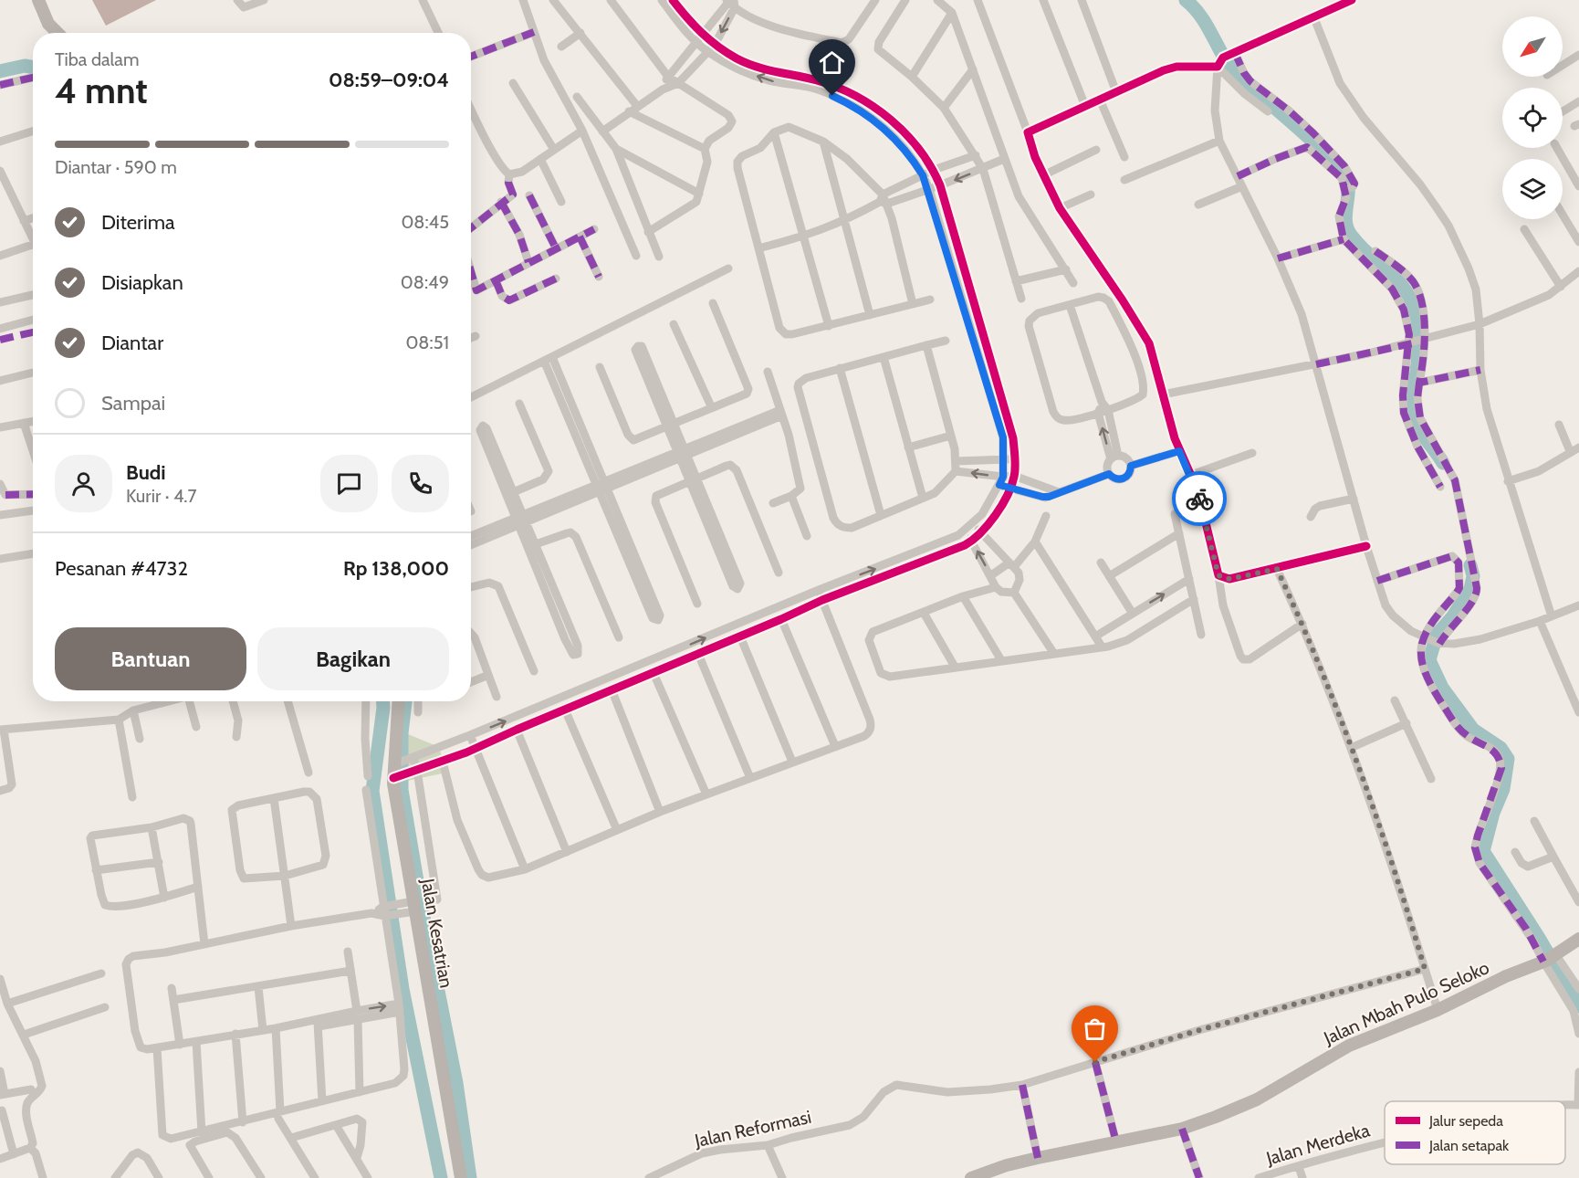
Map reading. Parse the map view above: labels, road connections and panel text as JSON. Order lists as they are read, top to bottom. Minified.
{"streets":{"street":["Jalan Kesatrian","Jalan Mbah Pulo Seloko","Jalan Reformasi","Jalan Merdeka"]},"legend":["Jalur sepeda","Jalan setapak"],"north":"bottom left","page":{"heading":["4 mnt","Tiba dalam","08:59–09:04"],"panel":["Budi","Kurir · 4.7","Pesanan #4732","Rp 138,000"],"bar":"Diantar · 590 m","list":[["Diterima","08:45"],["Disiapkan","08:49"],["Diantar","08:51"],"Sampai"],"buttons":["Bantuan","Bagikan"]}}
